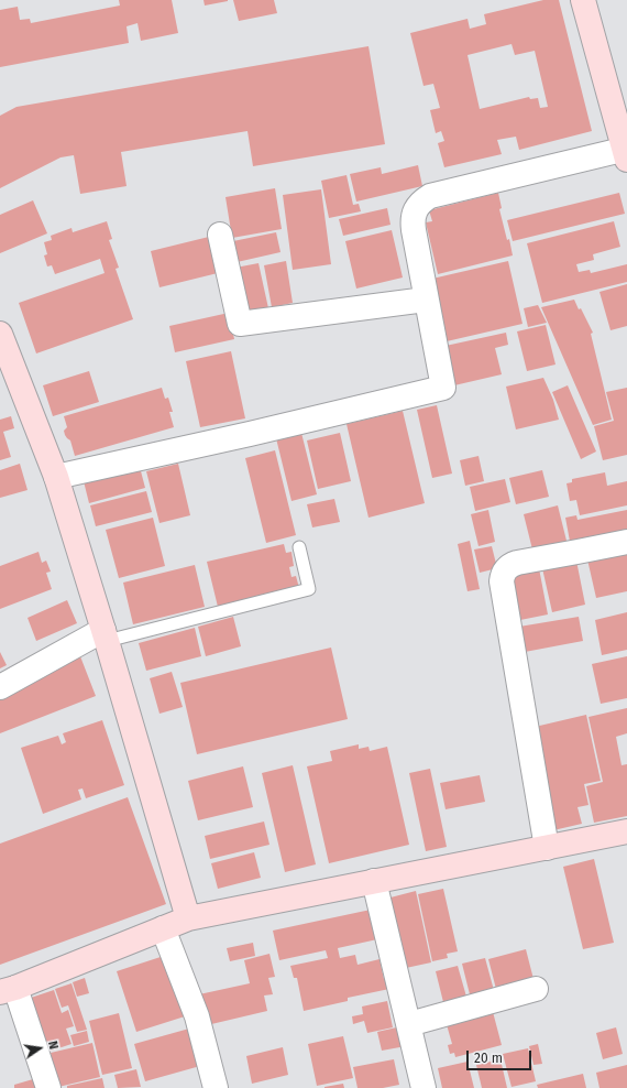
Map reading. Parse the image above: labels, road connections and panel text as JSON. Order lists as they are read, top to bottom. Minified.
{"scale_bar":"20 m","north":"right"}
